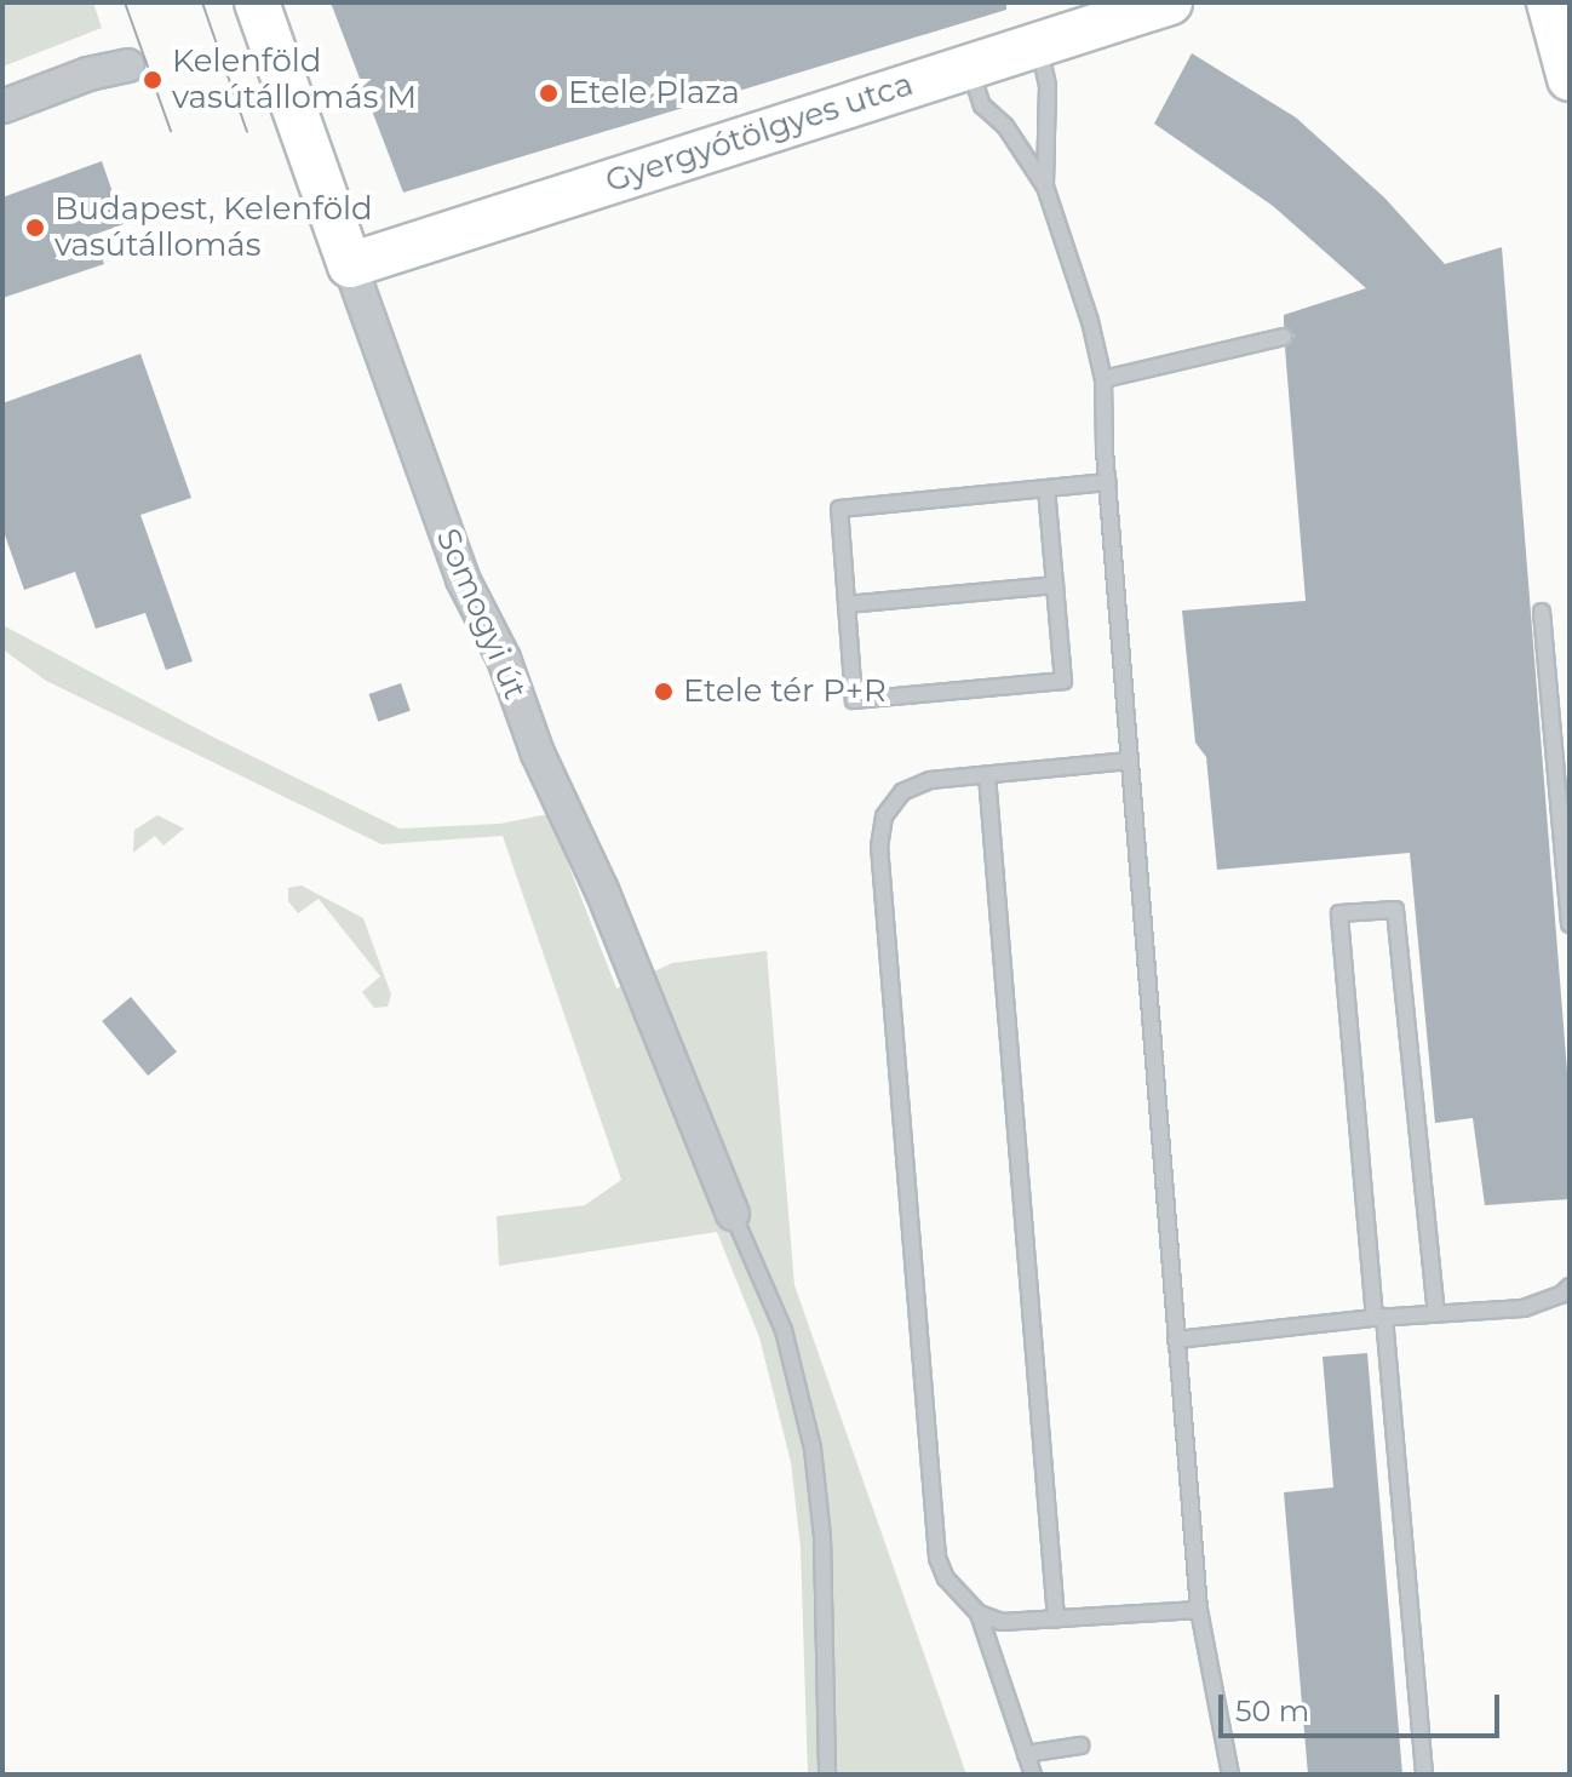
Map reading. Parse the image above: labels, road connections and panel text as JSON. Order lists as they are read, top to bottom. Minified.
{"streets":{"main road":["Gyergyótölgyes utca","Somogyi út"]},"crossings":[["Gyergyótölgyes utca","Somogyi út"]],"places":["Kelenföld vasútállomás M","Etele Plaza","Budapest, Kelenföld vasútállomás","Etele tér P+R"],"scale_bar":"50 m"}
